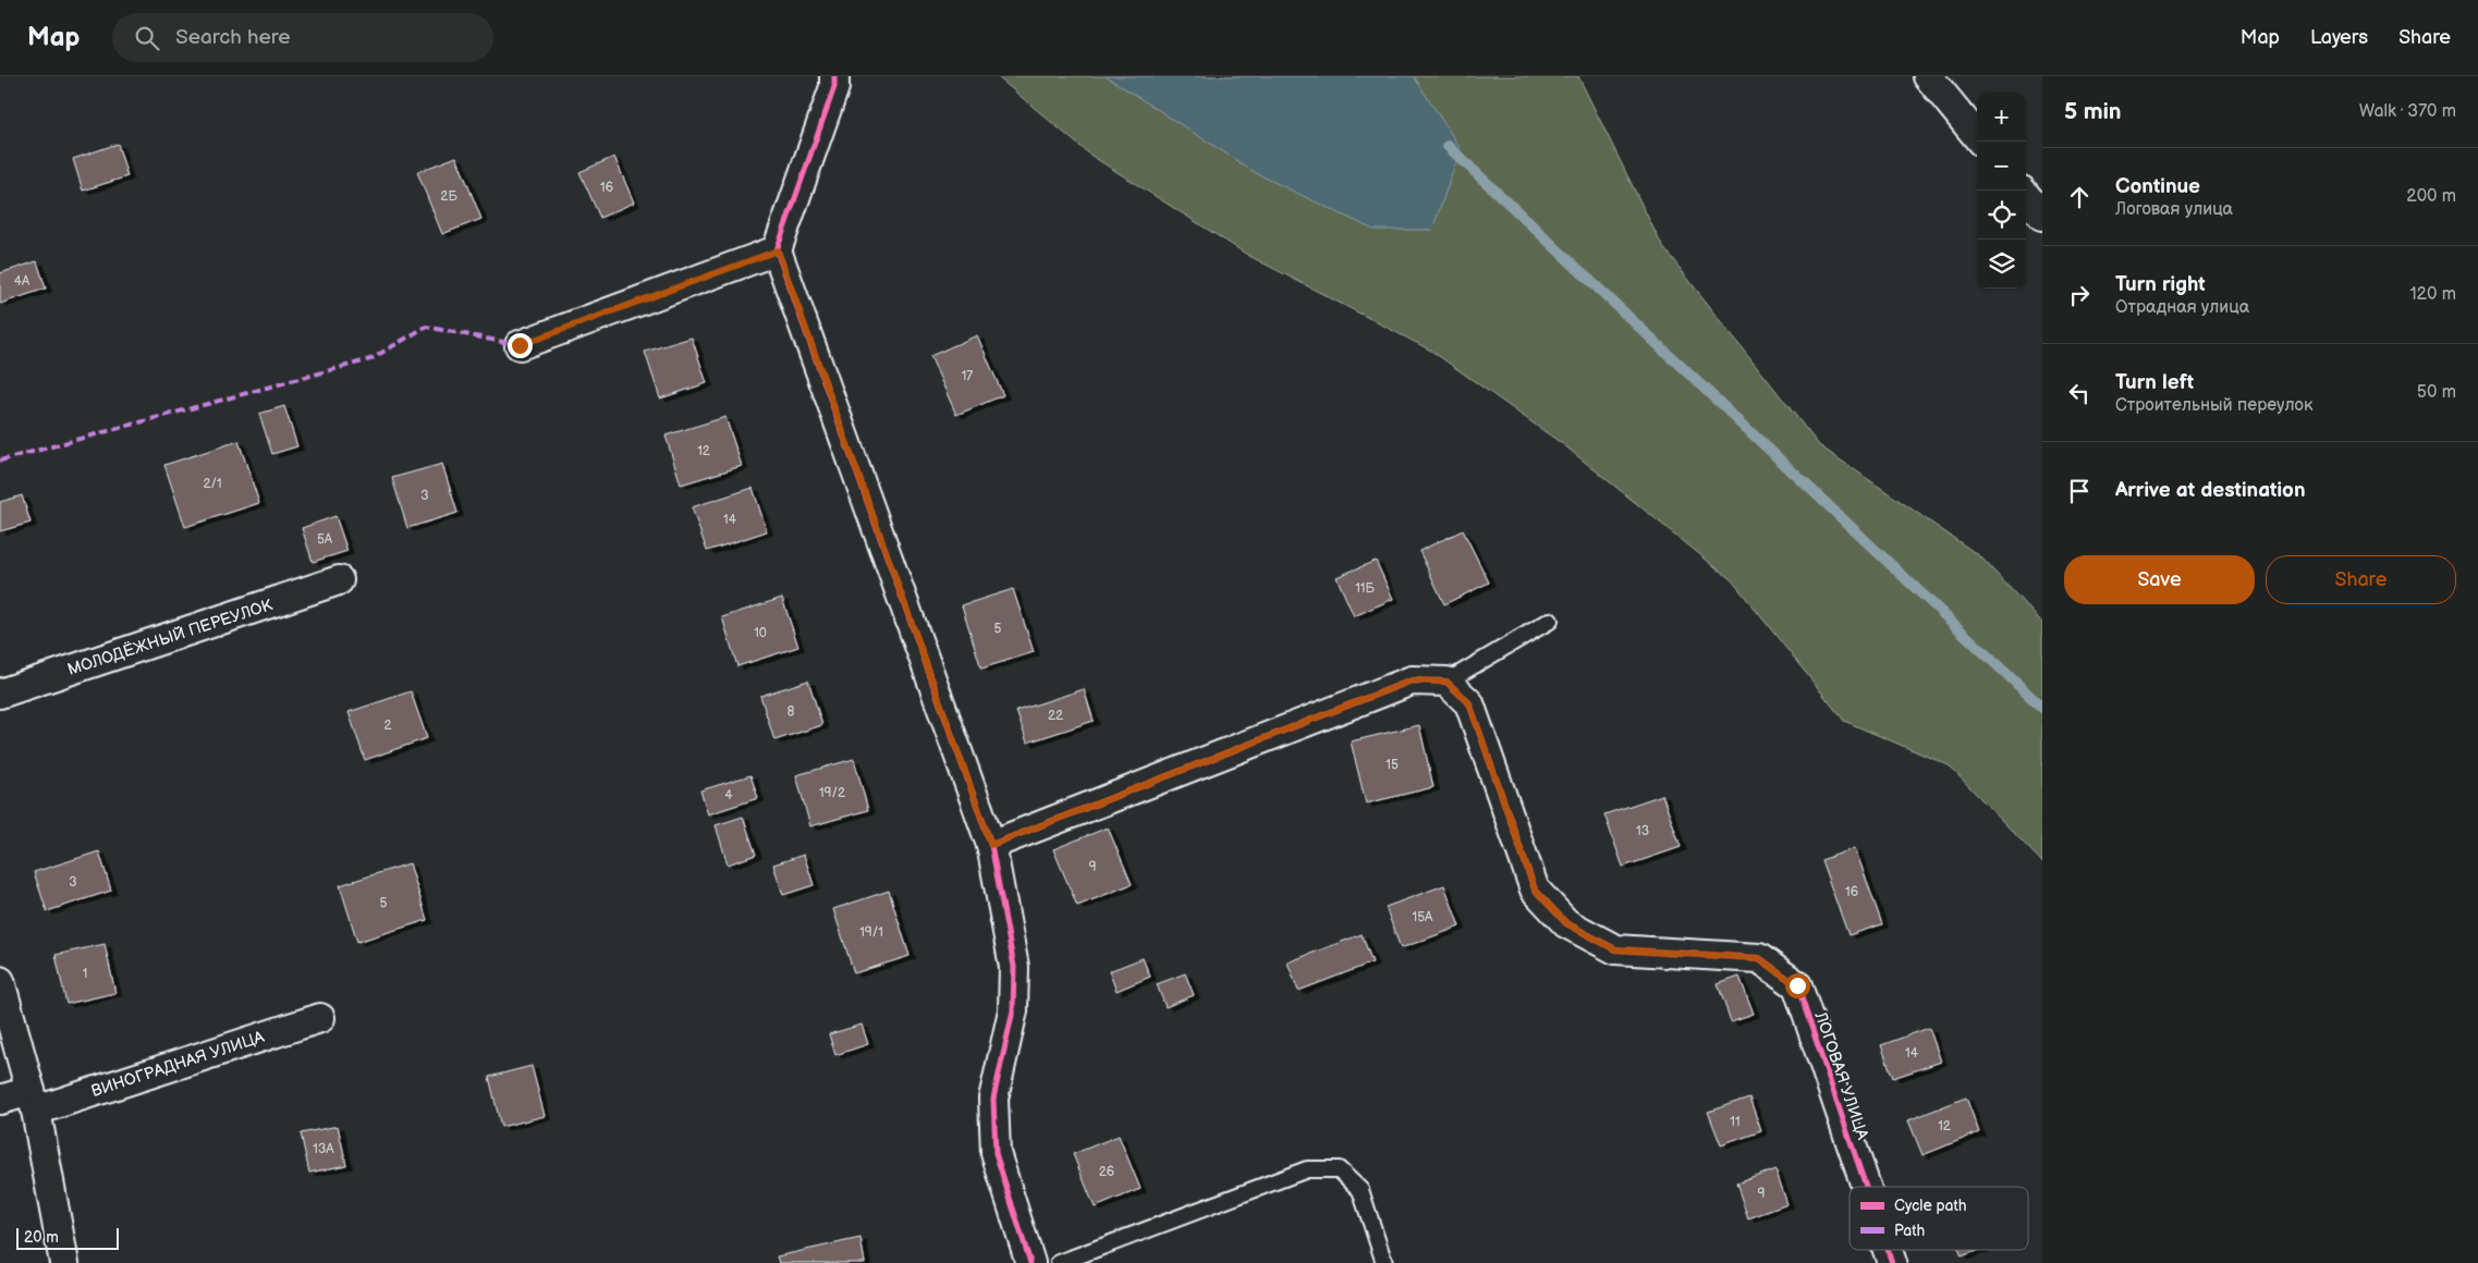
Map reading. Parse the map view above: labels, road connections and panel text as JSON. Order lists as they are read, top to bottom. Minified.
{"streets":{"street":["МОЛОДЁЖНЫЙ ПЕРЕУЛОК","ВИНОГРАДНАЯ УЛИЦА","ЛОГОВАЯ УЛИЦА"]},"house_numbers":["16","2Б","4А","17","12","2/1","3","14","5А","11Б","5","10","8","22","2","15","19/2","4","13","9","3","16","5","15А","19/1","1","14","11","12","13А","26","9"],"legend":["Cycle path","Path"],"scale_bar":"20 m","page":{"header":"Map","search":"Search here","nav":["Map","Layers","Share"],"heading":["5 min","Walk · 370 m"],"map_buttons":["+","−"],"list":[["Continue","Логовая улица","200 m"],["Turn right","Отрадная улица","120 m"],["Turn left","Строительный переулок","50 m"],"Arrive at destination"],"buttons":["Save","Share"],"scale":"20 m"}}
